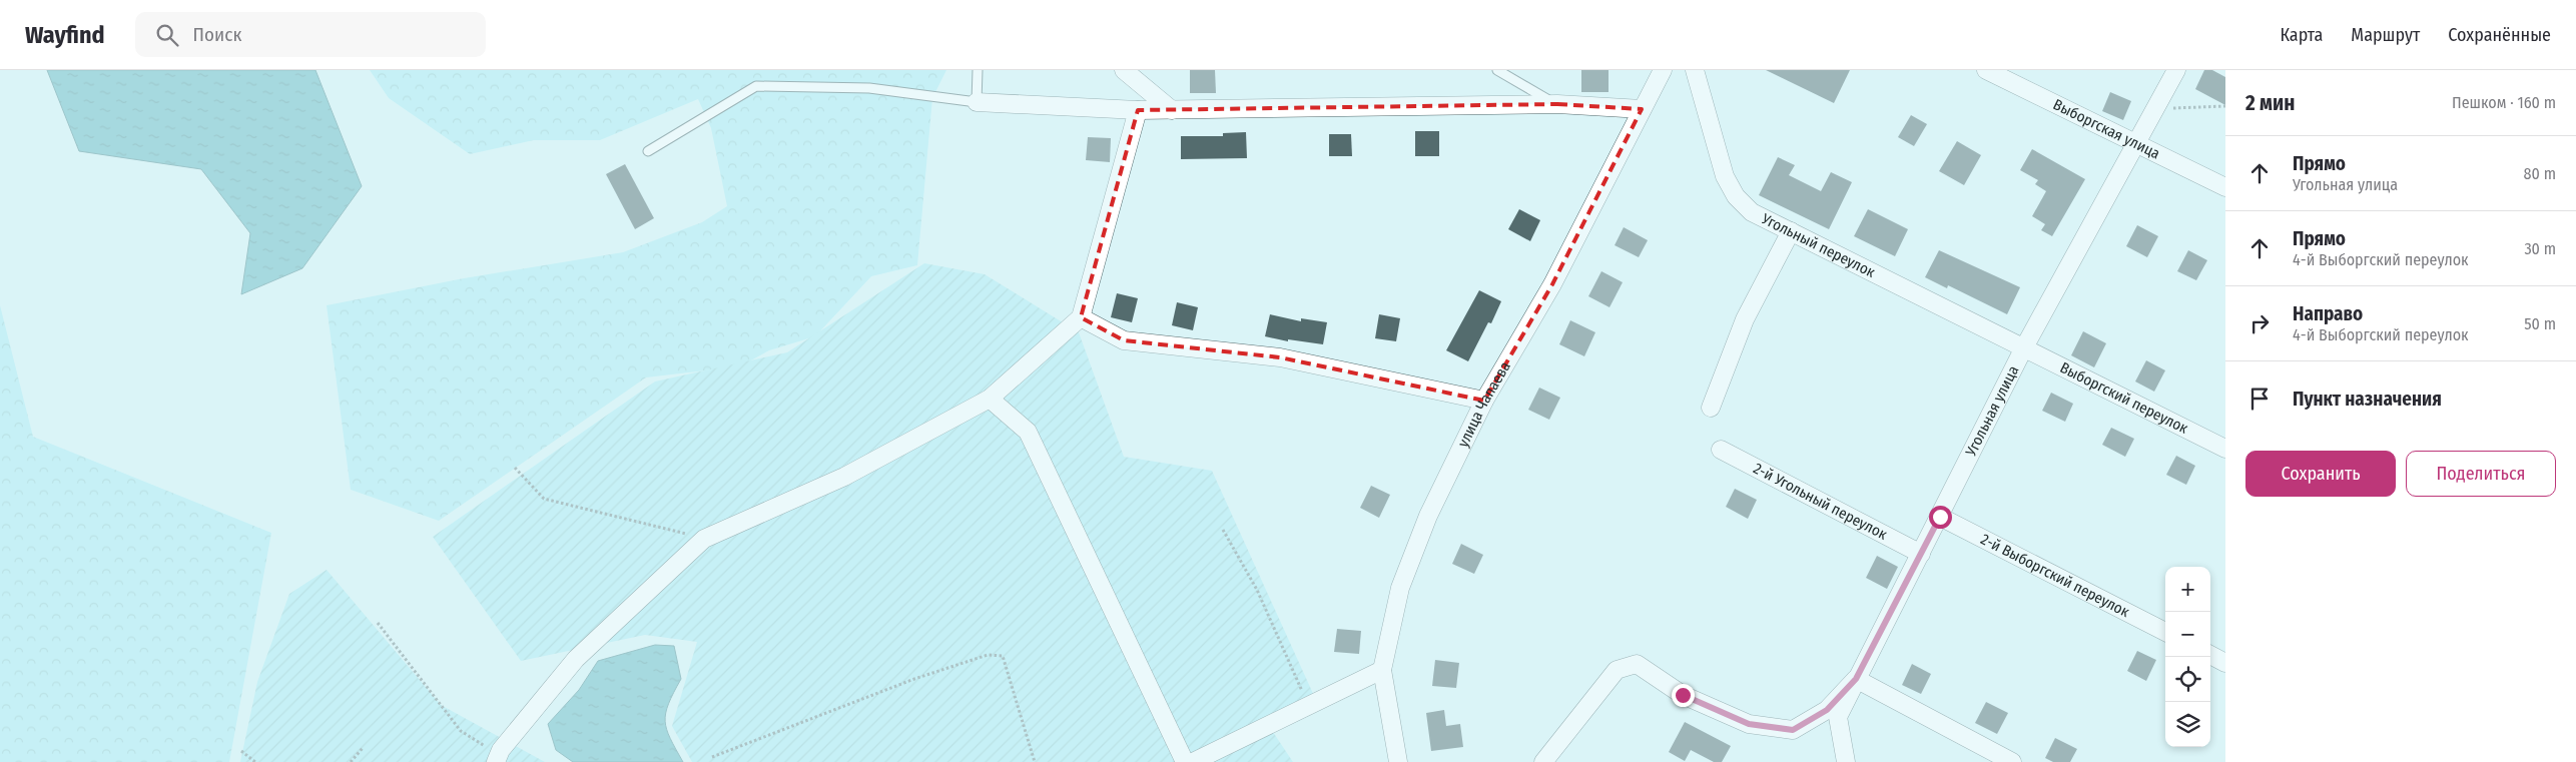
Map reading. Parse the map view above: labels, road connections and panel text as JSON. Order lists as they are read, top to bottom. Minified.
{"streets":{"street":["Выборгская улица","Угольный переулок","Выборгский переулок","улица Чапаева","Угольная улица","2-й Угольный переулок","2-й Выборгский переулок"]},"crossings":[["Выборгская улица","Угольная улица"],["Угольный переулок","Выборгский переулок"],["Угольный переулок","Угольная улица"],["Выборгский переулок","Угольная улица"],["Угольная улица","2-й Угольный переулок"],["Угольная улица","2-й Выборгский переулок"]],"page":{"header":"Wayfind","search":"Поиск","nav":["Карта","Маршрут","Сохранённые"],"heading":["2 мин","Пешком · 160 m"],"list":[["Прямо","Угольная улица","80 m"],["Прямо","4-й Выборгский переулок","30 m"],["Направо","4-й Выборгский переулок","50 m"],"Пункт назначения"],"buttons":["Сохранить","Поделиться"],"map_buttons":["+","−"]}}
